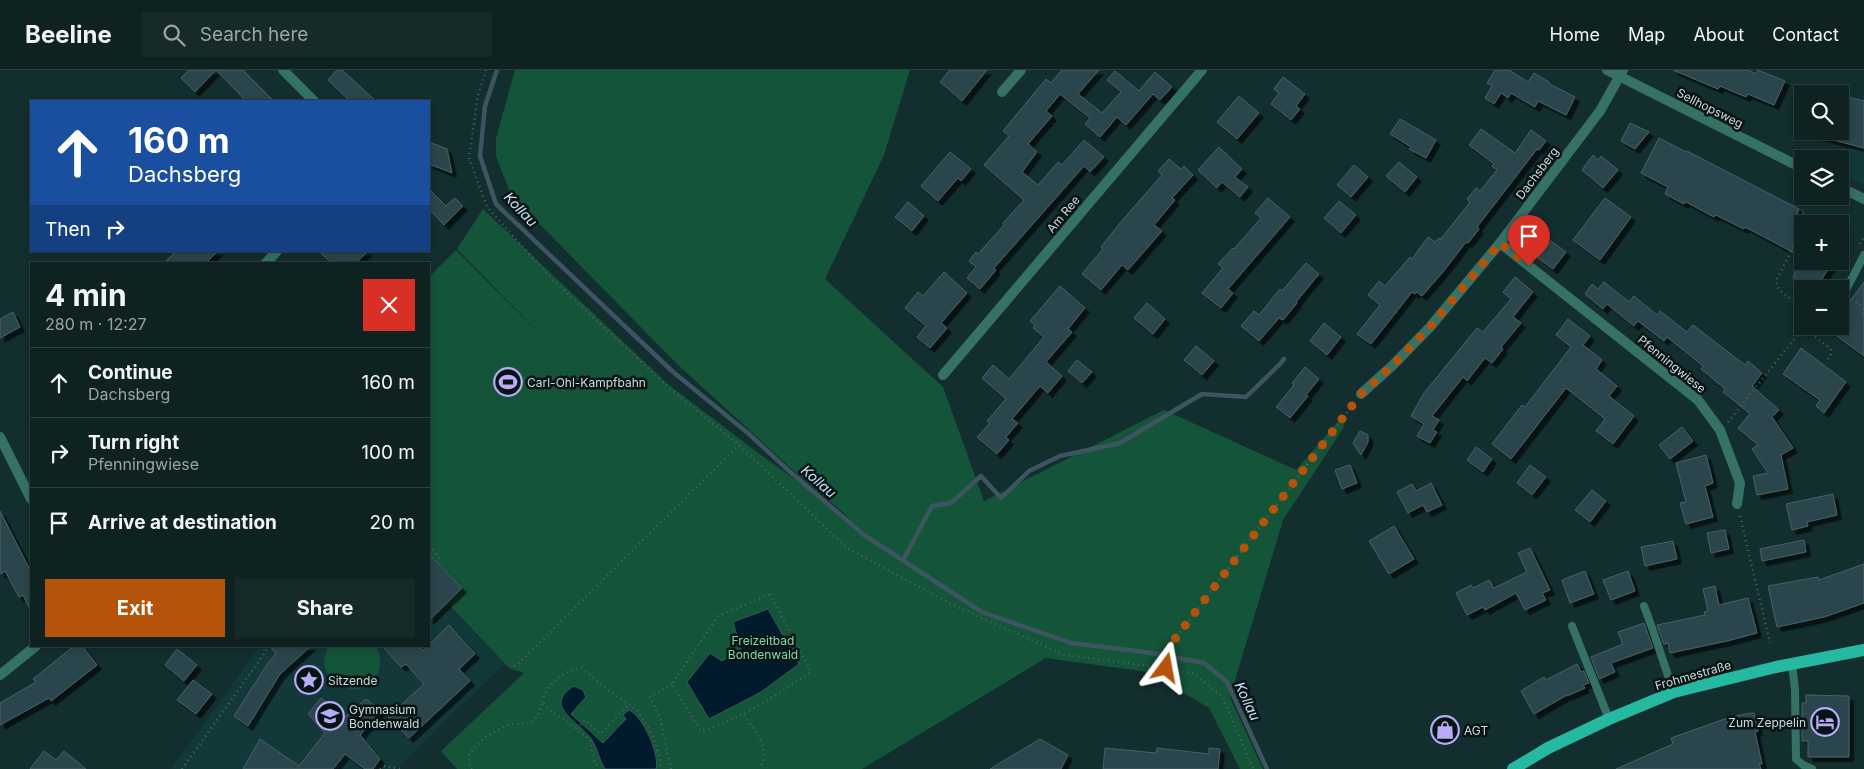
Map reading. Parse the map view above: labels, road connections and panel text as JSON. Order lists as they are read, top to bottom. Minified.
{"streets":{"main road":["Frohmestraße"],"street":["Sellhopsweg","Dachsberg","Am Ree","Pfenningwiese"]},"crossings":[["Sellhopsweg","Dachsberg"],["Dachsberg","Pfenningwiese"]],"water":["Kollau"],"parks":["Freizeitbad Bondenwald"],"places":{"sports":["Carl-Ohl-Kampfbahn"],"place":["Sitzende"],"school or university":["Gymnasium Bondenwald"],"hotel":["Zum Zeppelin"],"shop":["AGT"]},"page":{"header":"Beeline","search":"Search here","nav":["Home","Map","About","Contact"],"map_buttons":["+","−"],"turn":["160 m","Dachsberg"],"then":"Then","heading":["4 min","280 m · 12:27"],"list":[{"name":"Continue","note":"Dachsberg","value":"160 m"},{"name":"Turn right","note":"Pfenningwiese","value":"100 m"},{"name":"Arrive at destination","value":"20 m"}],"buttons":["Exit","Share"]}}
